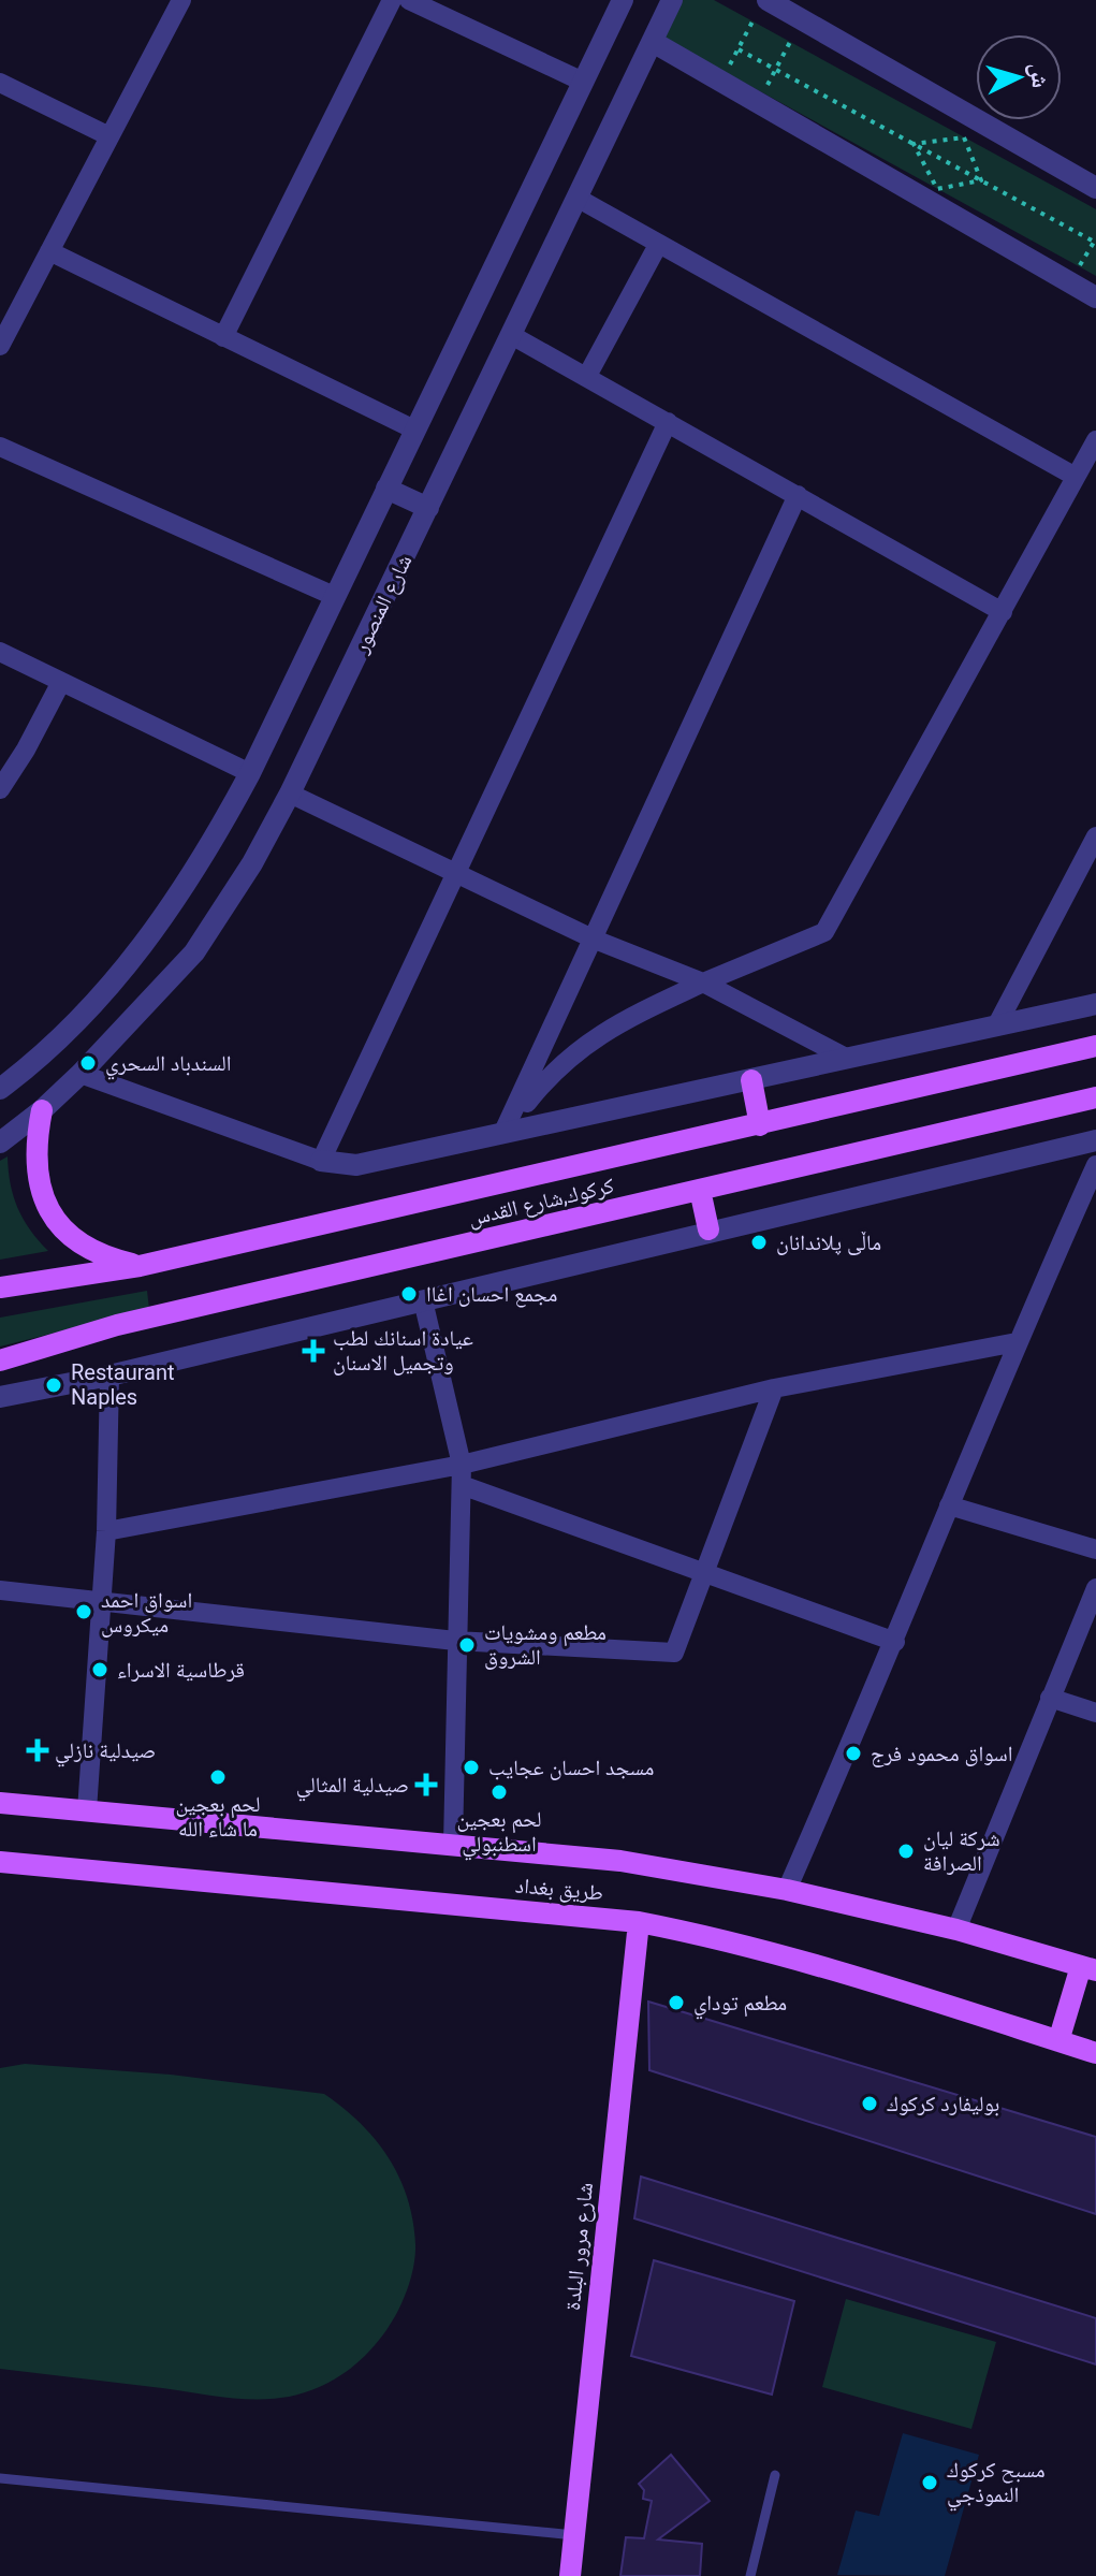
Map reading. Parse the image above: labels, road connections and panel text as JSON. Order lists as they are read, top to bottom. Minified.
{"streets":{"main road":["كركوك,شارع القدس","طريق بغداد","شارع مرور البلدة"],"street":["شارع المنصور"]},"crossings":[["طريق بغداد","شارع مرور البلدة"]],"places":{"other":["السندباد السحري","ماڵی پلاندانان","مجمع احسان اغاا","Restaurant Naples","اسواق احمد ميكروس","مطعم ومشويات الشروق","قرطاسية الاسراء","اسواق محمود فرج","مسجد احسان عجايب","لحم بعجين ما شاء الله","لحم بعجين اسطنبولي","شركة ليان الصرافة","مطعم توداي","بوليفارد كركوك","مسبح كركوك النموذجي"],"health":["عيادة اسنانك لطب وتجميل الاسنان","صيدلية نازلي","صيدلية المثالي"]},"north":"right"}
